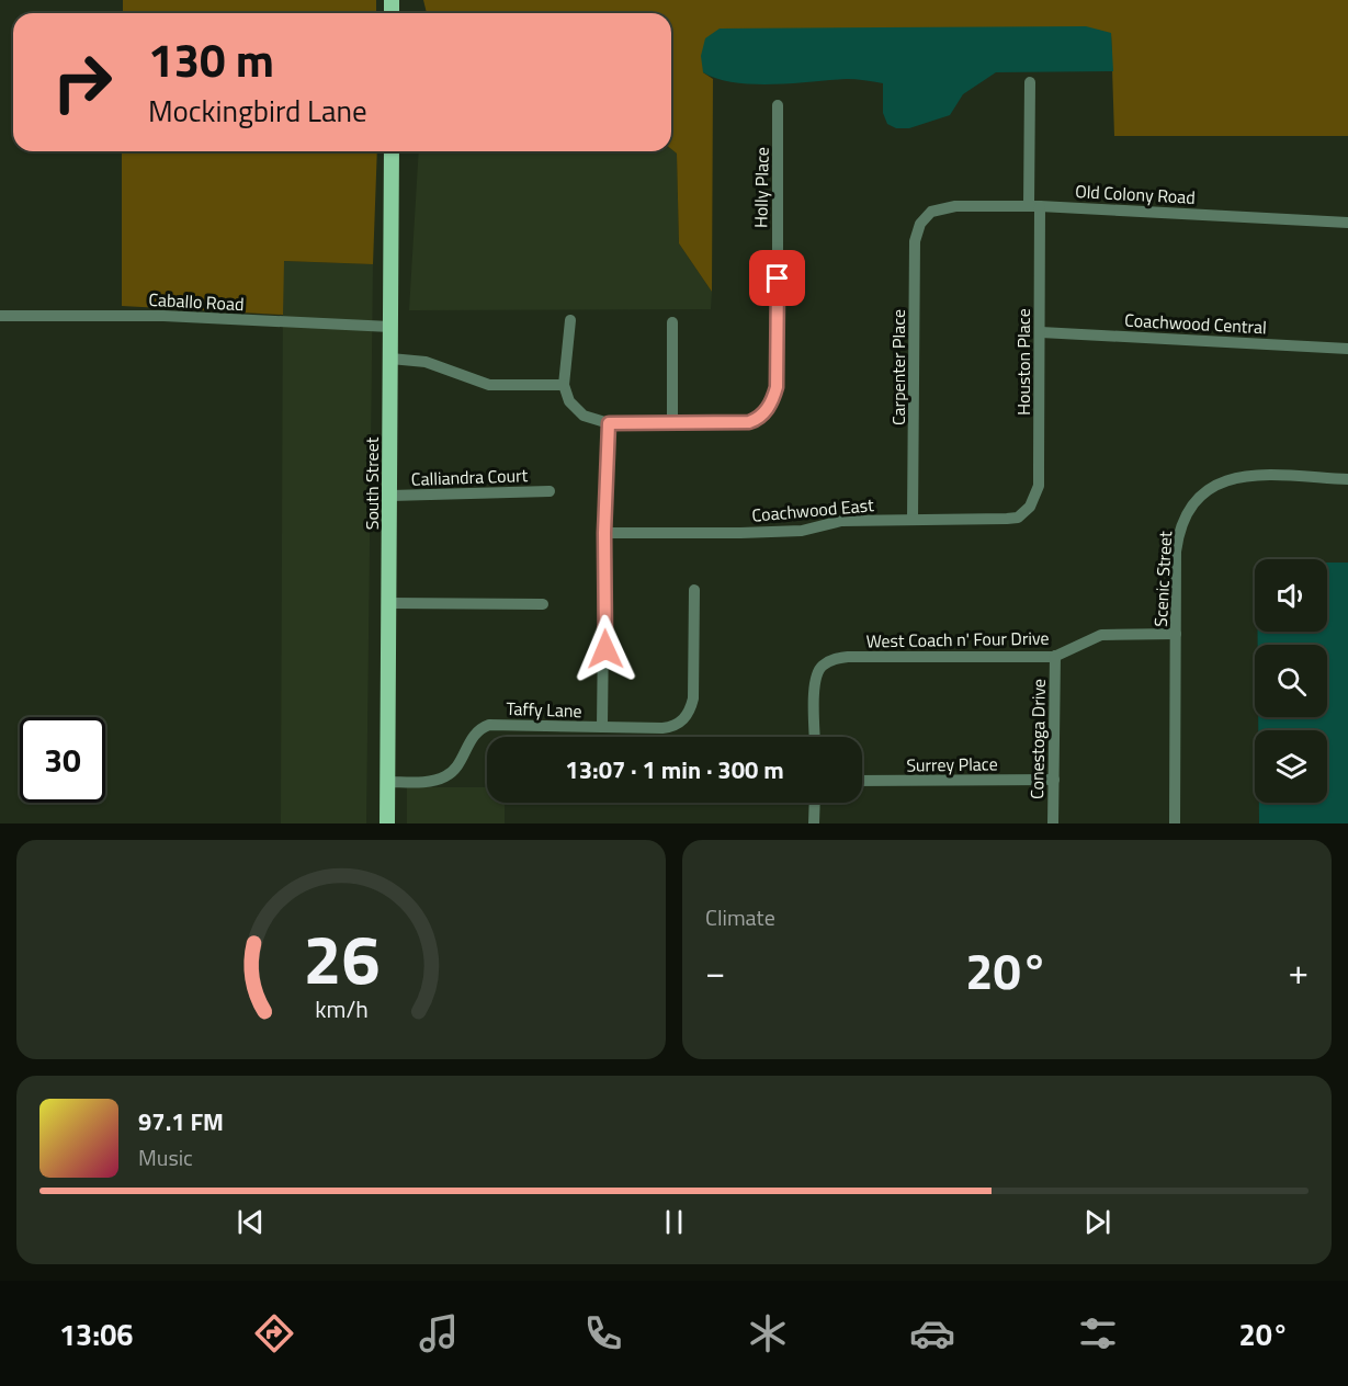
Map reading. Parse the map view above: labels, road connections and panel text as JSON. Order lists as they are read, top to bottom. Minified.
{"streets":{"main road":["South Street"],"street":["Holly Place","Old Colony Road","Caballo Road","Coachwood Central","Houston Place","Carpenter Place","Calliandra Court","Coachwood East","Scenic Street","West Coach n' Four Drive","Taffy Lane","Conestoga Drive","Surrey Place"]},"crossings":[["Old Colony Road","Houston Place"],["Old Colony Road","Carpenter Place"],["Caballo Road","South Street"],["Coachwood Central","Houston Place"],["Houston Place","Coachwood East"],["Carpenter Place","Coachwood East"],["Calliandra Court","South Street"],["South Street","Taffy Lane"],["Scenic Street","West Coach n' Four Drive"],["West Coach n' Four Drive","Conestoga Drive"],["Conestoga Drive","Surrey Place"]],"page":{"turn":["130 m","Mockingbird Lane"],"limit":"30","trip":"13:07 · 1 min · 300 m","tile":"Climate","heat":["−","20°","+"],"song":["97.1 FM","Music"],"tabs":["13:06","20°"],"gauge":["26","km/h"]}}
